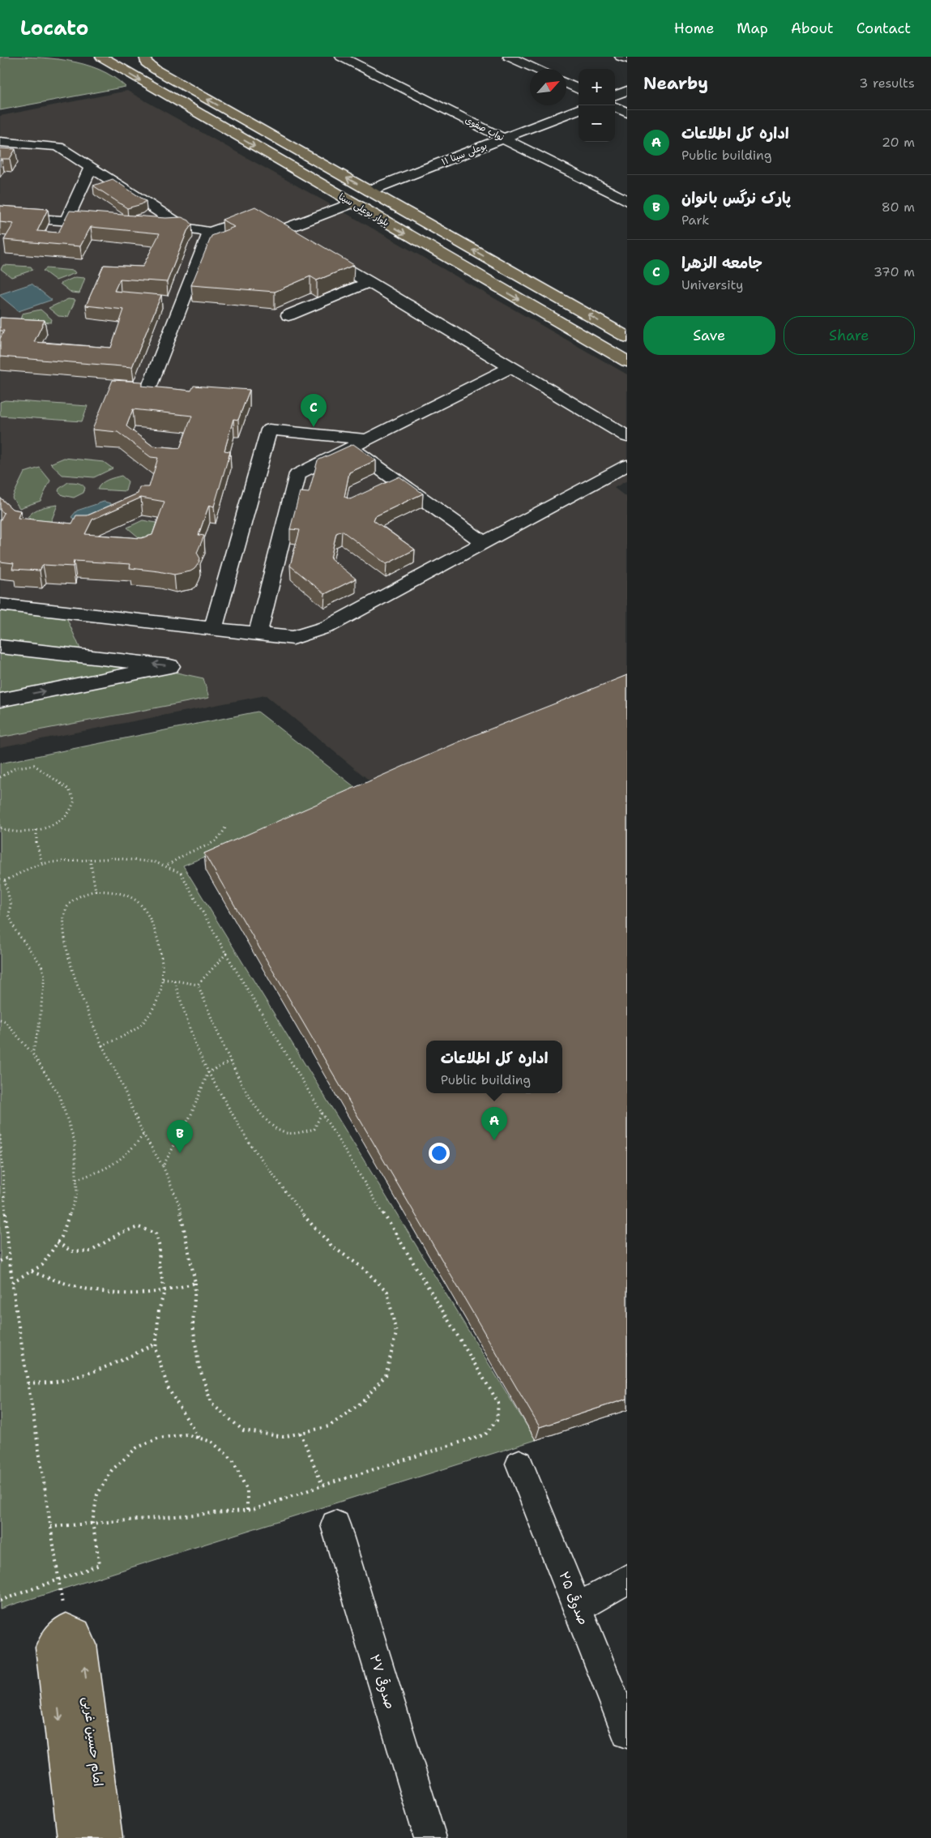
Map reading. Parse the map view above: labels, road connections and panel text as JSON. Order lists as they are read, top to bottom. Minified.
{"streets":{"main road":["بلوار بوعلی سینا","امام حسین غربی"],"street":["نواب صفوی","بوعلی سینا ۱۱","صدوقی ۲۵","صدوقی ۲۷"]},"crossings":[["نواب صفوی","بوعلی سینا ۱۱"],["بوعلی سینا ۱۱","بلوار بوعلی سینا"]],"north":"top right","page":{"header":"Locato","nav":["Home","Map","About","Contact"],"heading":["Nearby","3 results"],"map_buttons":["+","−"],"list":[{"mark":"A","name":"اداره کل اطلاعات","note":"Public building","value":"20 m"},{"mark":"B","name":"پارک نرگس بانوان","note":"Park","value":"80 m"},{"mark":"C","name":"جامعه الزهرا","note":"University","value":"370 m"}],"buttons":["Save","Share"],"pins":["C","A","B"],"popup":["اداره کل اطلاعات","Public building"]}}
